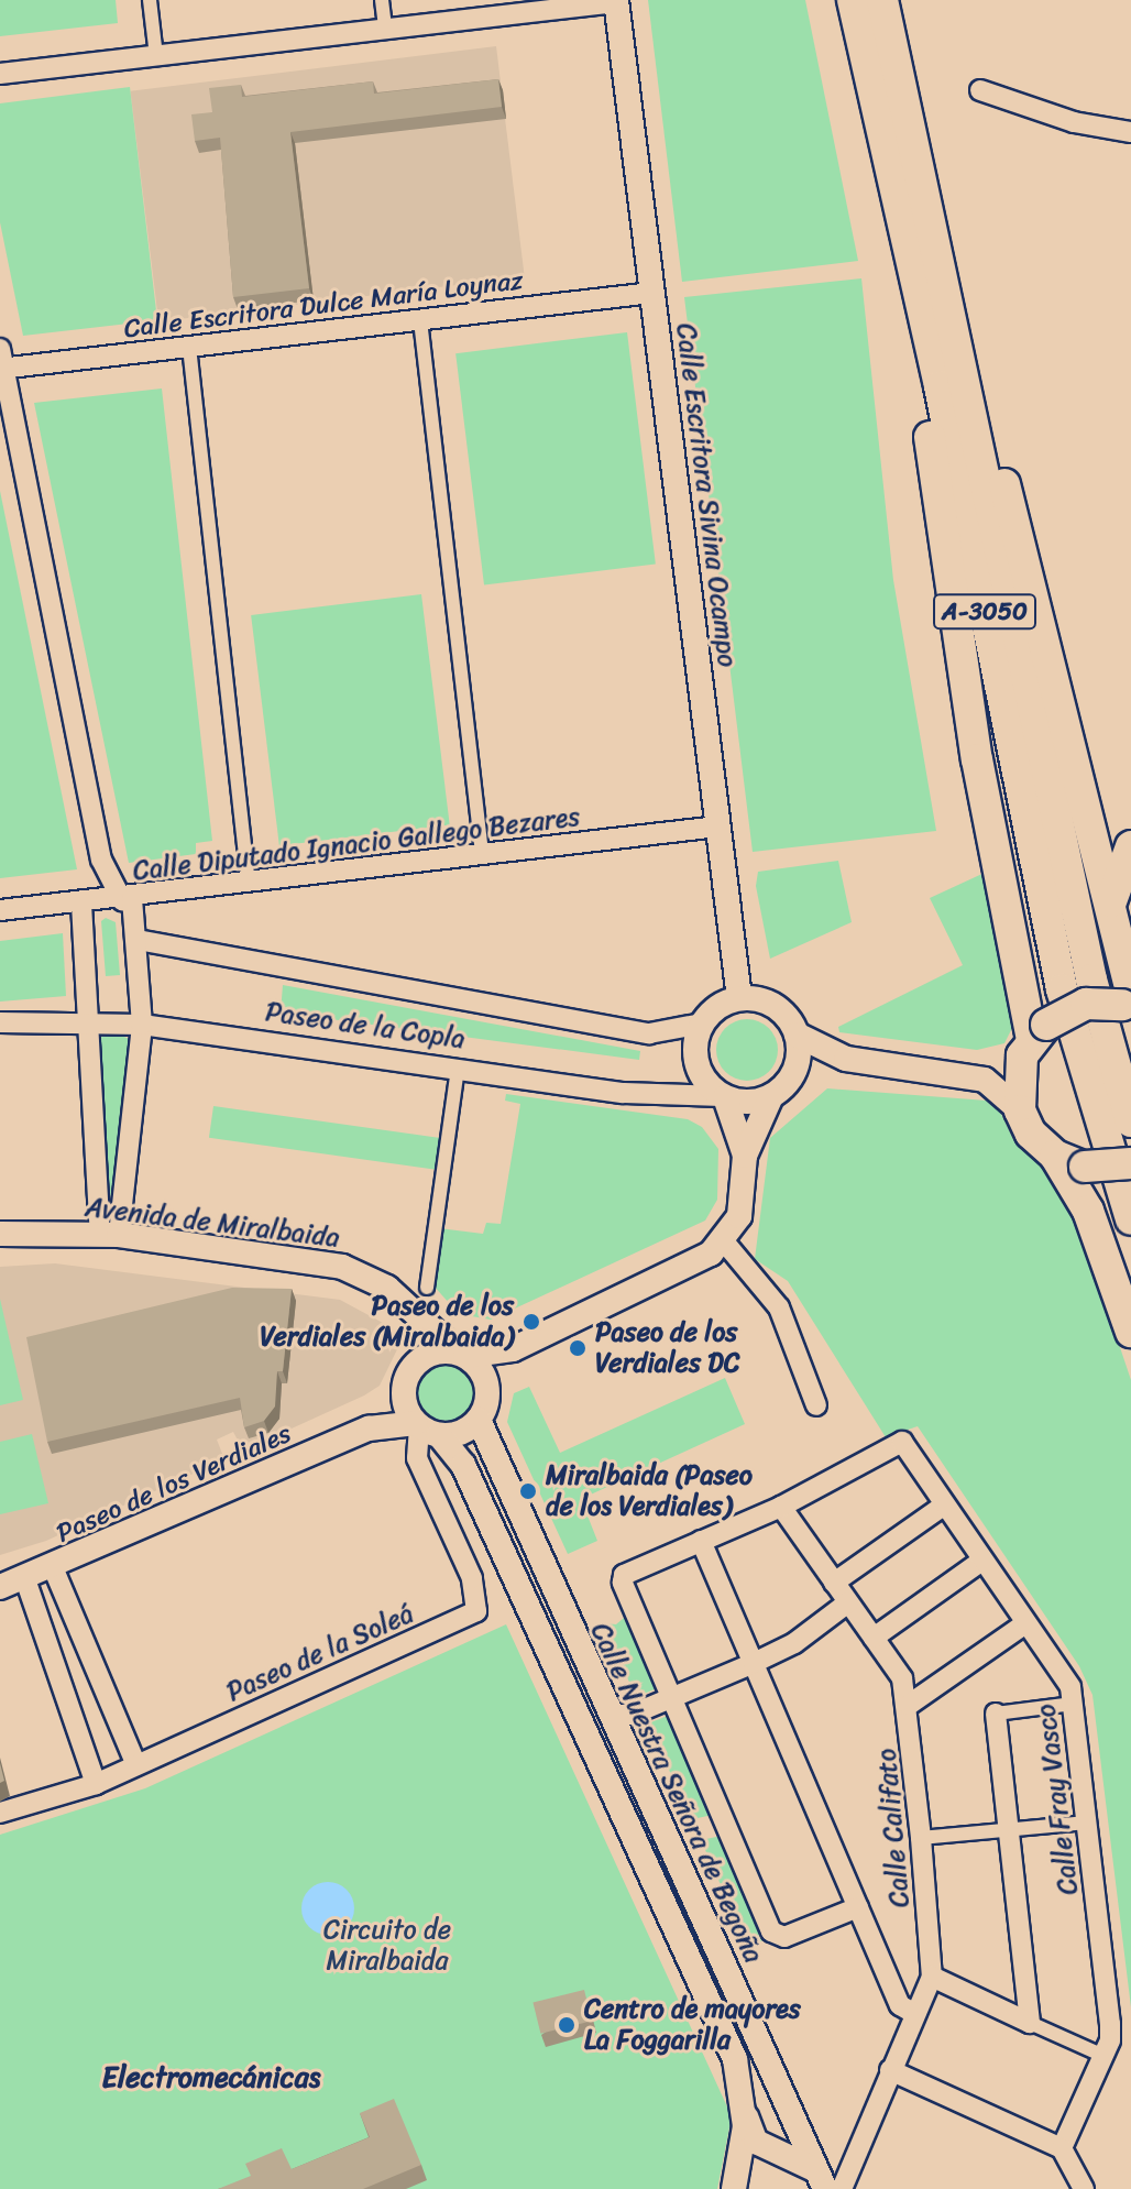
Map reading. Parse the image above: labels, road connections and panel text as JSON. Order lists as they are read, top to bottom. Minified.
{"streets":{"main road":["A-3050"],"street":["Calle Escritora Dulce María Loynaz","Calle Escritora Sivina Ocampo","Calle Diputado Ignacio Gallego Bezares","Paseo de la Copla","Avenida de Miralbaida","Paseo de los Verdiales","Paseo de la Soleá","Calle Nuestra Señora de Begoña","Calle Fray Vasco","Calle Califato"]},"crossings":[["Calle Escritora Dulce María Loynaz","Calle Escritora Sivina Ocampo"],["Calle Escritora Sivina Ocampo","Calle Diputado Ignacio Gallego Bezares"],["Calle Escritora Sivina Ocampo","Paseo de la Copla"],["Avenida de Miralbaida","Paseo de los Verdiales"],["Avenida de Miralbaida","Paseo de la Soleá"],["Avenida de Miralbaida","Calle Nuestra Señora de Begoña"],["Paseo de los Verdiales","Paseo de la Soleá"],["Paseo de los Verdiales","Calle Nuestra Señora de Begoña"],["Paseo de la Soleá","Calle Nuestra Señora de Begoña"],["Calle Fray Vasco","Calle Califato"]],"districts":["Electromecánicas"],"parks":["Circuito de Miralbaida"],"places":["Paseo de los Verdiales (Miralbaida)","Paseo de los Verdiales DC","Miralbaida (Paseo de los Verdiales)","Centro de mayores La Foggarilla"]}
